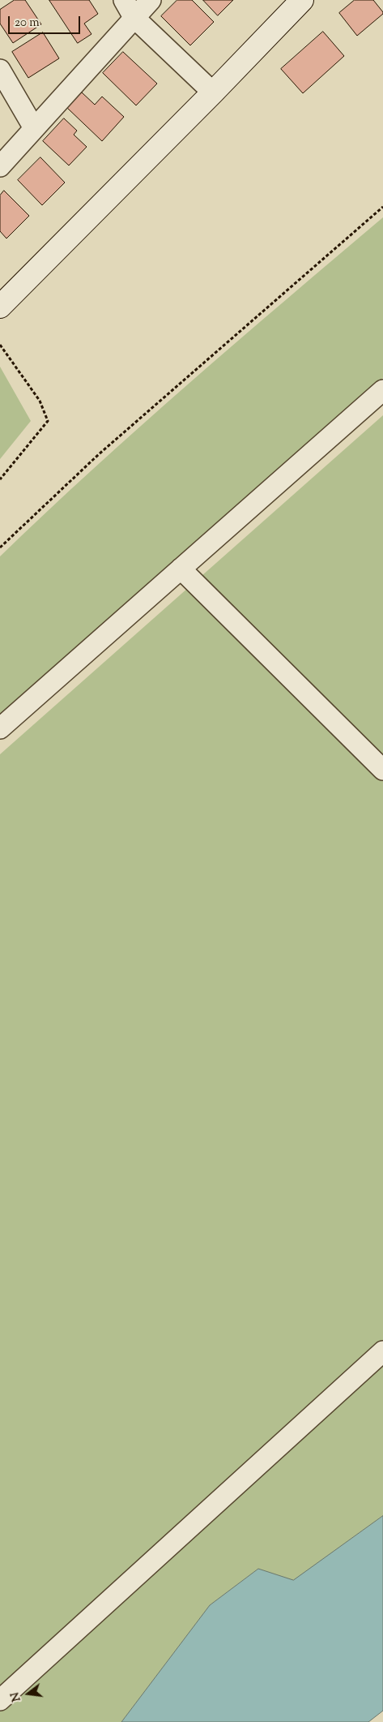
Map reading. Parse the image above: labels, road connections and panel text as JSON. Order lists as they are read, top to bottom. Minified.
{"scale_bar":"20 m","north":"left"}
